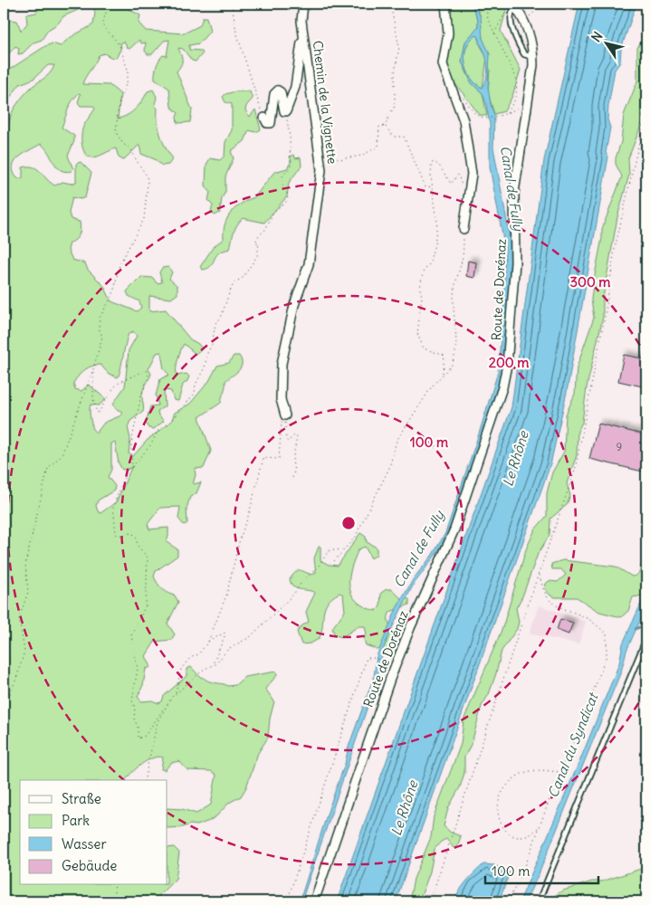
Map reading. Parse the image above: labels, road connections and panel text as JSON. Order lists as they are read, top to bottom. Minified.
{"streets":{"street":["Chemin de la Vignette","Route de Dorénaz"]},"water":["Canal de Fully","Le Rhône","Canal du Syndicat"],"house_numbers":["9"],"legend":["Straße","Park","Wasser","Gebäude"],"scale_bar":"100 m","north":"top left","rings":["300 m","200 m","100 m"]}
